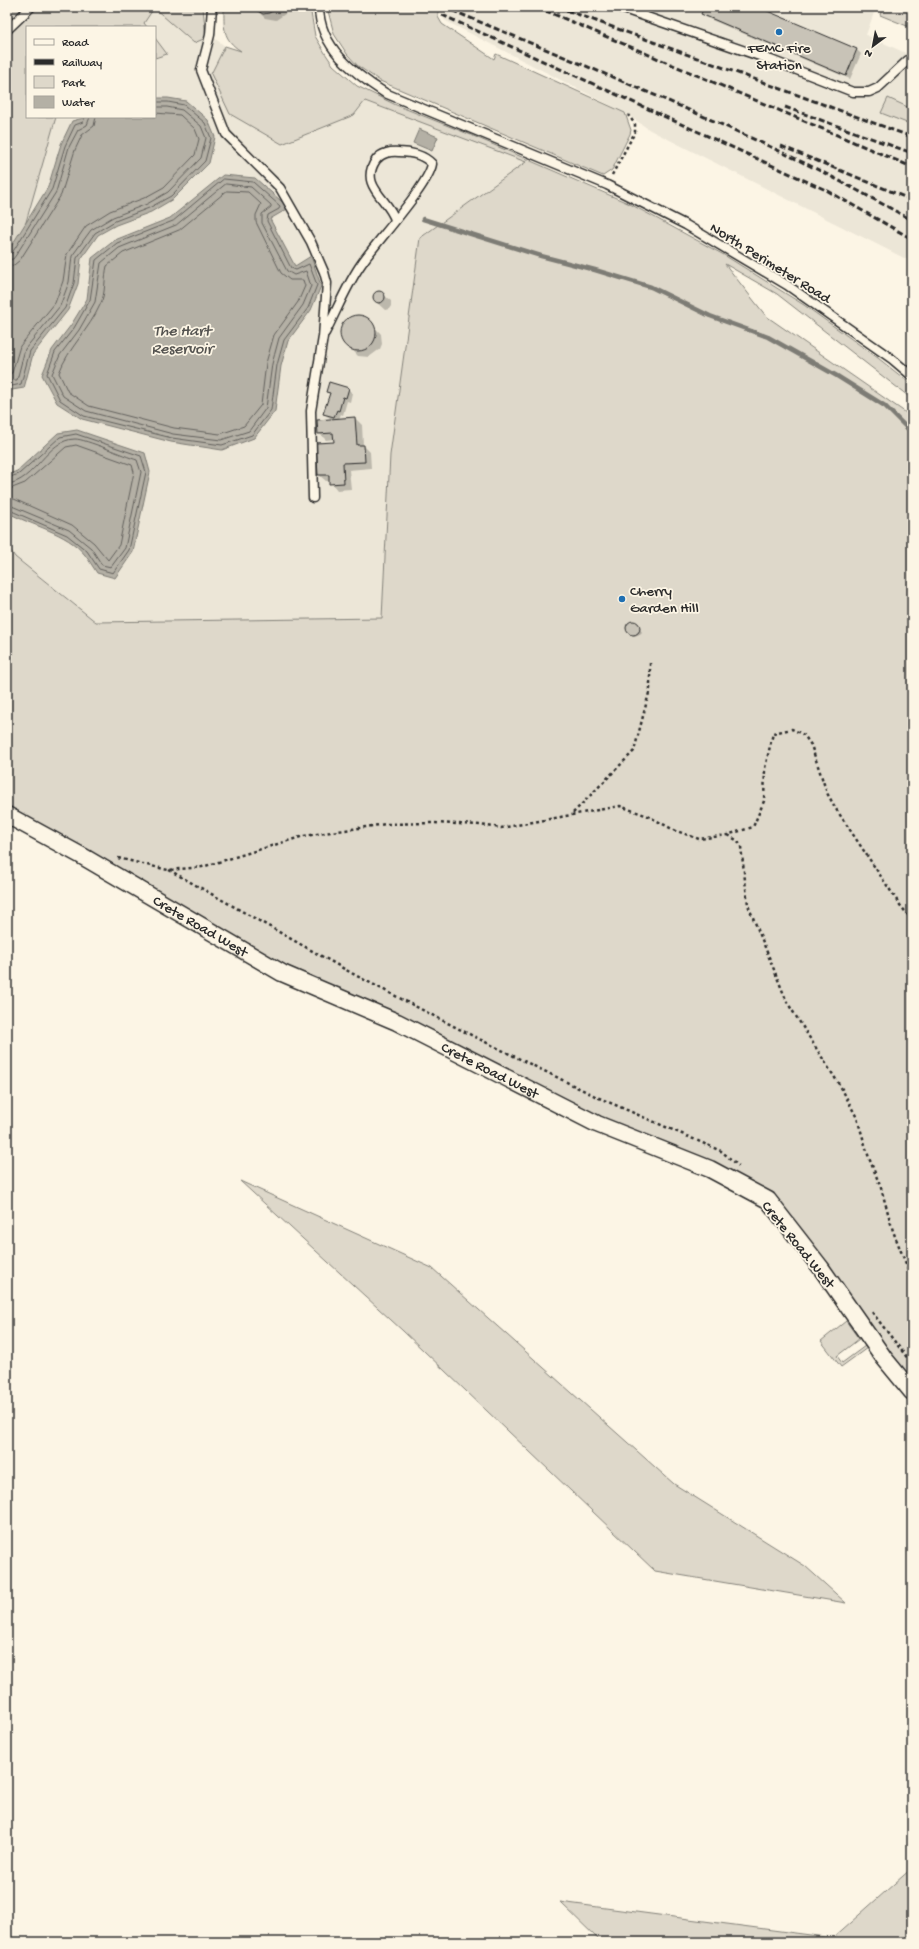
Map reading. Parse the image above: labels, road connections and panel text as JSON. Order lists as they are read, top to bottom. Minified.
{"streets":{"street":["Crete Road West"],"lane":["North Perimeter Road"]},"water":["The Hart Reservoir"],"places":["FEMC Fire Station","Cherry Garden Hill"],"legend":["Road","Railway","Park","Water"],"north":"bottom left"}
